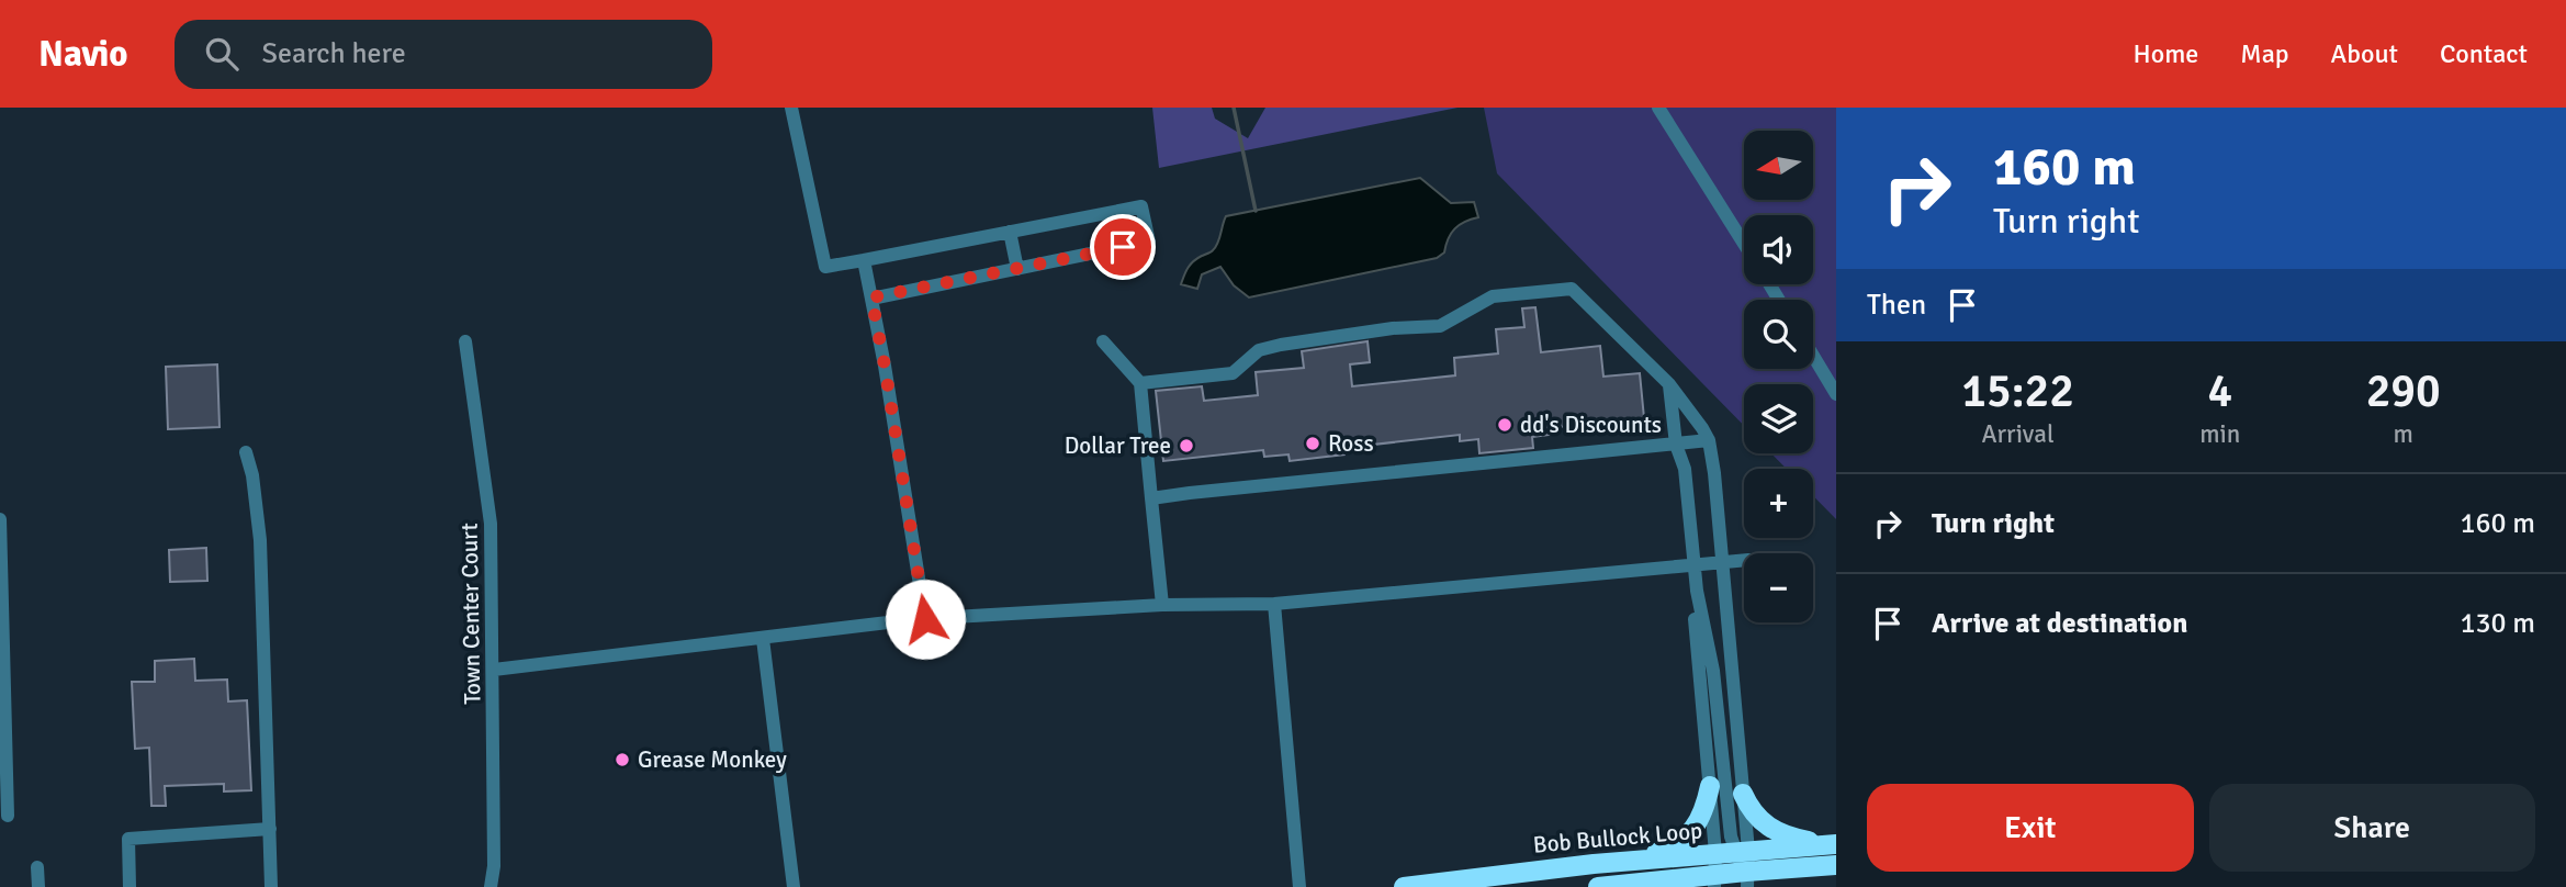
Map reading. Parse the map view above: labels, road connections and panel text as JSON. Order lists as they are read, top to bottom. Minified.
{"streets":{"highway":["Bob Bullock Loop"],"street":["Town Center Court"]},"places":["dd's Discounts","Ross","Dollar Tree","Grease Monkey"],"north":"left","page":{"header":"Navio","search":"Search here","nav":["Home","Map","About","Contact"],"turn":["160 m","Turn right"],"map_buttons":["+","−"],"then":"Then","eta":["15:22","Arrival","4","min","290","m"],"list":[{"name":"Turn right","value":"160 m"},{"name":"Arrive at destination","value":"130 m"}],"buttons":["Exit","Share"]}}
